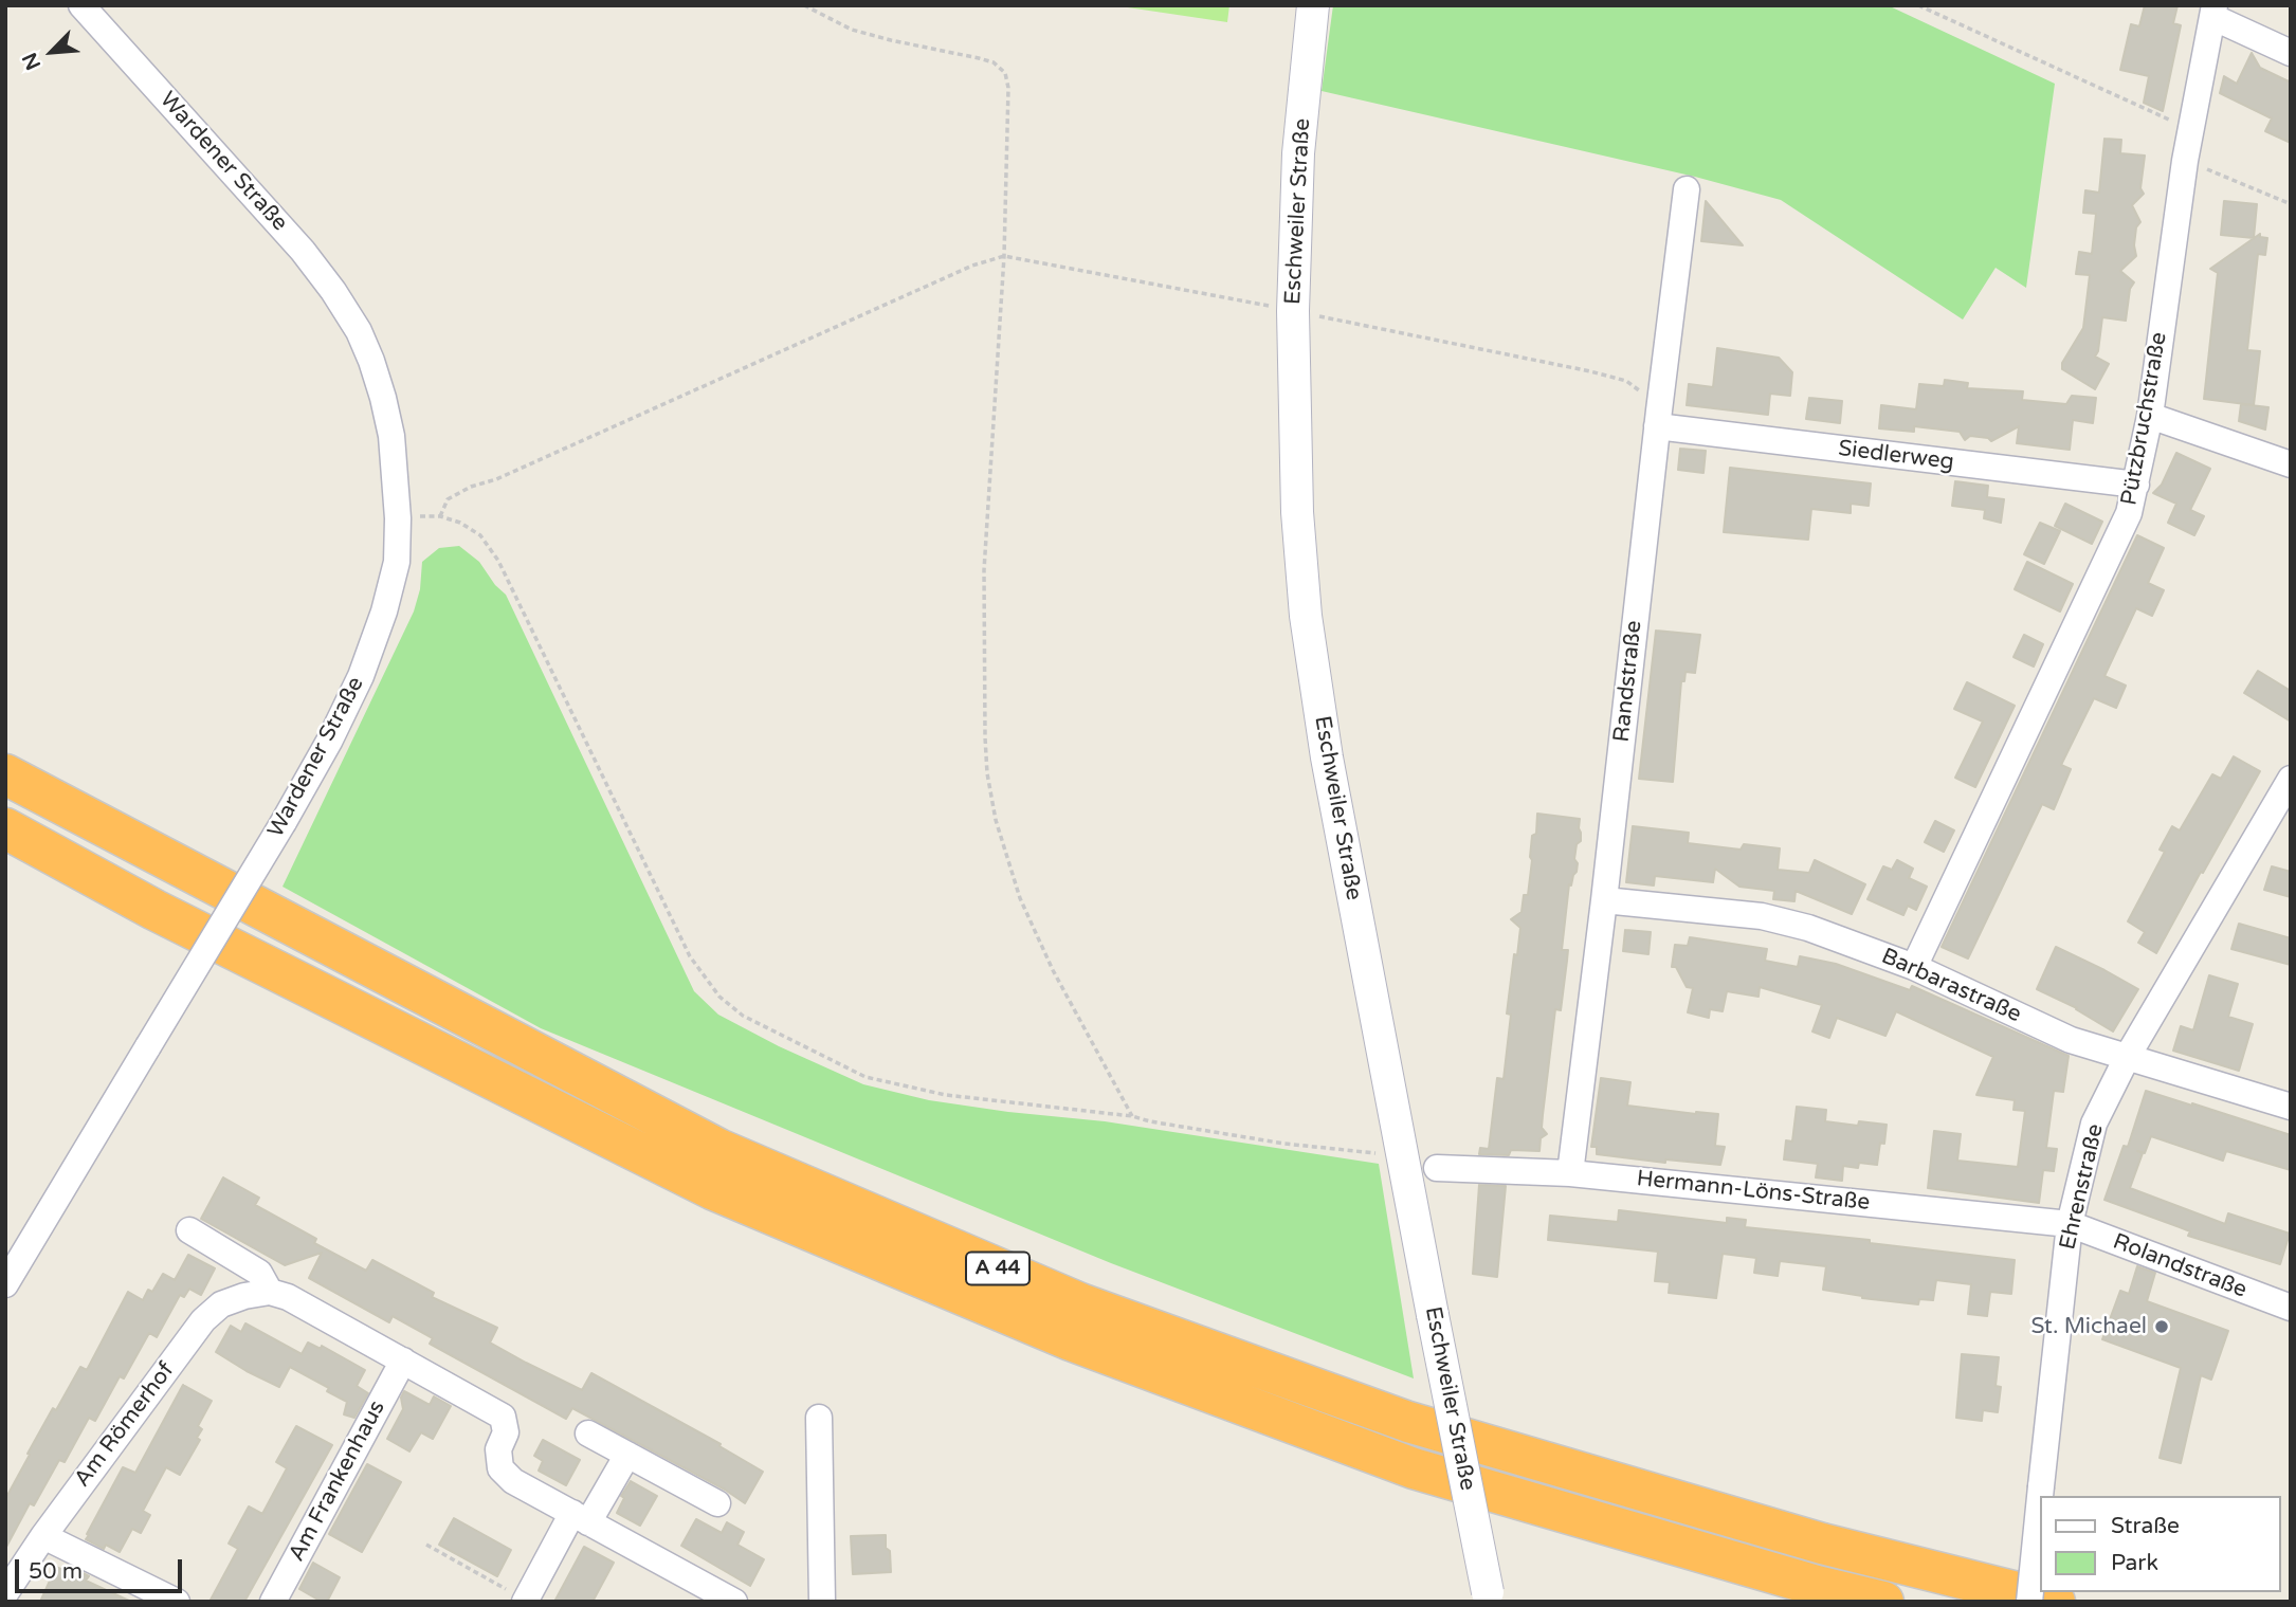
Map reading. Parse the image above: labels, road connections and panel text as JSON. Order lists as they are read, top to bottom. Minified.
{"streets":{"highway":["A 44"],"street":["Wardener Straße","Eschweiler Straße","Pützbruchstraße","Siedlerweg","Randstraße","Barbarastraße","Ehrenstraße","Hermann-Löns-Straße","Rolandstraße","Am Römerhof","Am Frankenhaus"]},"crossings":[["Pützbruchstraße","Siedlerweg"],["Pützbruchstraße","Barbarastraße"],["Siedlerweg","Randstraße"],["Randstraße","Barbarastraße"],["Randstraße","Hermann-Löns-Straße"],["Barbarastraße","Ehrenstraße"],["Ehrenstraße","Hermann-Löns-Straße"],["Ehrenstraße","Rolandstraße"],["Hermann-Löns-Straße","Rolandstraße"]],"places":["St. Michael"],"legend":["Straße","Park"],"scale_bar":"50 m","north":"bottom left"}
